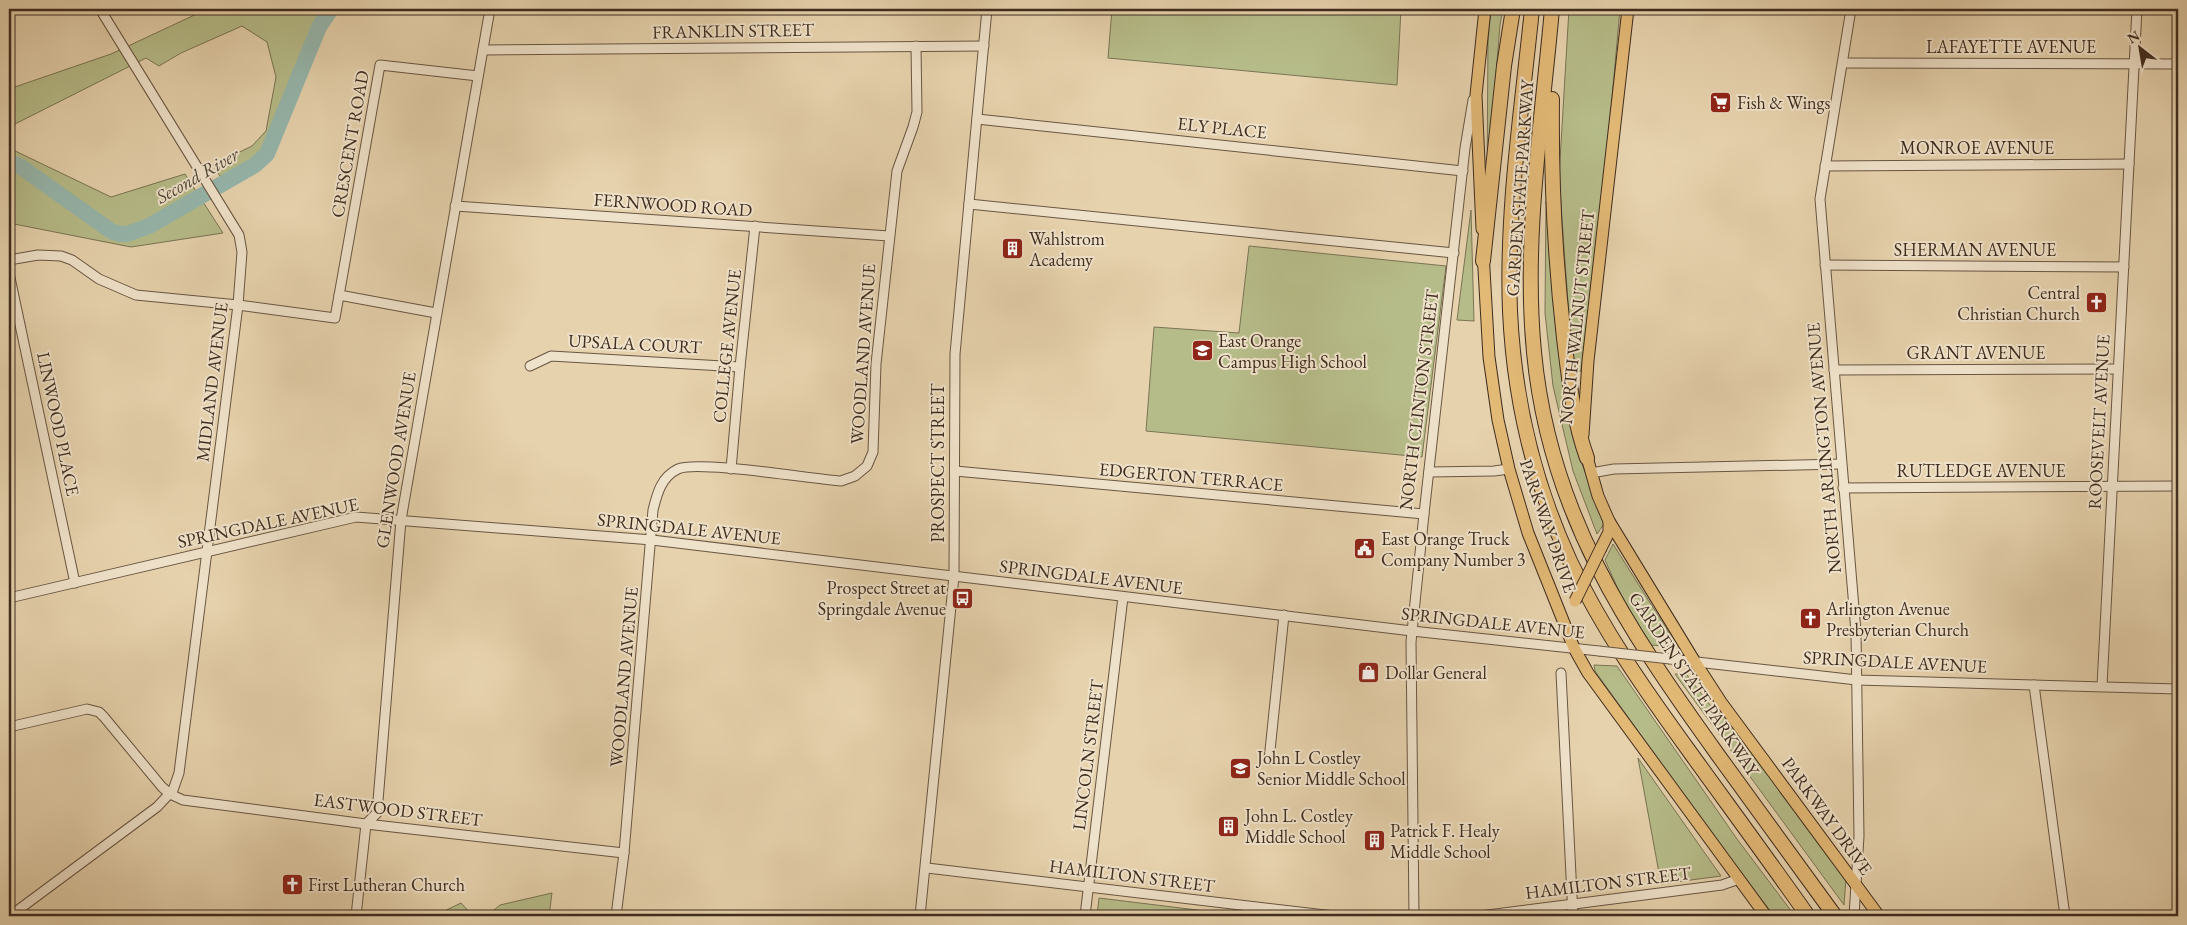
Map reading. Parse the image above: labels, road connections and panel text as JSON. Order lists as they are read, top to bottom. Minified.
{"streets":{"highway":["GARDEN STATE PARKWAY"],"main road":["NORTH WALNUT STREET","NORTH CLINTON STREET","PARKWAY DRIVE"],"street":["FRANKLIN STREET","LAFAYETTE AVENUE","ELY PLACE","CRESCENT ROAD","MONROE AVENUE","FERNWOOD ROAD","SHERMAN AVENUE","UPSALA COURT","COLLEGE AVENUE","GRANT AVENUE","WOODLAND AVENUE","MIDLAND AVENUE","ROOSEVELT AVENUE","LINWOOD PLACE","NORTH ARLINGTON AVENUE","GLENWOOD AVENUE","PROSPECT STREET","RUTLEDGE AVENUE","EDGERTON TERRACE","SPRINGDALE AVENUE","LINCOLN STREET","EASTWOOD STREET","HAMILTON STREET"]},"crossings":[["FRANKLIN STREET","WOODLAND AVENUE"],["FRANKLIN STREET","GLENWOOD AVENUE"],["FRANKLIN STREET","PROSPECT STREET"],["LAFAYETTE AVENUE","ROOSEVELT AVENUE"],["LAFAYETTE AVENUE","NORTH ARLINGTON AVENUE"],["ELY PLACE","NORTH CLINTON STREET"],["ELY PLACE","PROSPECT STREET"],["CRESCENT ROAD","GLENWOOD AVENUE"],["MONROE AVENUE","ROOSEVELT AVENUE"],["MONROE AVENUE","NORTH ARLINGTON AVENUE"],["FERNWOOD ROAD","COLLEGE AVENUE"],["FERNWOOD ROAD","WOODLAND AVENUE"],["FERNWOOD ROAD","GLENWOOD AVENUE"],["SHERMAN AVENUE","ROOSEVELT AVENUE"],["SHERMAN AVENUE","NORTH ARLINGTON AVENUE"],["NORTH WALNUT STREET","SPRINGDALE AVENUE"],["NORTH WALNUT STREET","PARKWAY DRIVE"],["UPSALA COURT","COLLEGE AVENUE"],["COLLEGE AVENUE","WOODLAND AVENUE"],["GRANT AVENUE","ROOSEVELT AVENUE"],["GRANT AVENUE","NORTH ARLINGTON AVENUE"],["WOODLAND AVENUE","SPRINGDALE AVENUE"],["WOODLAND AVENUE","EASTWOOD STREET"],["MIDLAND AVENUE","SPRINGDALE AVENUE"],["MIDLAND AVENUE","EASTWOOD STREET"],["NORTH CLINTON STREET","EDGERTON TERRACE"],["NORTH CLINTON STREET","SPRINGDALE AVENUE"],["NORTH CLINTON STREET","PARKWAY DRIVE"],["ROOSEVELT AVENUE","RUTLEDGE AVENUE"],["ROOSEVELT AVENUE","SPRINGDALE AVENUE"],["LINWOOD PLACE","SPRINGDALE AVENUE"],["NORTH ARLINGTON AVENUE","RUTLEDGE AVENUE"],["NORTH ARLINGTON AVENUE","SPRINGDALE AVENUE"],["NORTH ARLINGTON AVENUE","PARKWAY DRIVE"],["GLENWOOD AVENUE","SPRINGDALE AVENUE"],["GLENWOOD AVENUE","EASTWOOD STREET"],["PROSPECT STREET","EDGERTON TERRACE"],["PROSPECT STREET","SPRINGDALE AVENUE"],["PROSPECT STREET","HAMILTON STREET"],["SPRINGDALE AVENUE","PARKWAY DRIVE"],["SPRINGDALE AVENUE","LINCOLN STREET"],["PARKWAY DRIVE","HAMILTON STREET"],["LINCOLN STREET","HAMILTON STREET"]],"water":["Second River"],"places":{"supermarket":["Fish & Wings"],"building":["Wahlstrom Academy","John L. Costley Middle School","Patrick F. Healy Middle School"],"church":["Central Christian Church","Arlington Avenue Presbyterian Church","First Lutheran Church"],"school or university":["East Orange Campus High School","John L Costley Senior Middle School"],"public building":["East Orange Truck Company Number 3"],"bus stop":["Prospect Street at Springdale Avenue"],"shop":["Dollar General"]},"north":"top left"}
